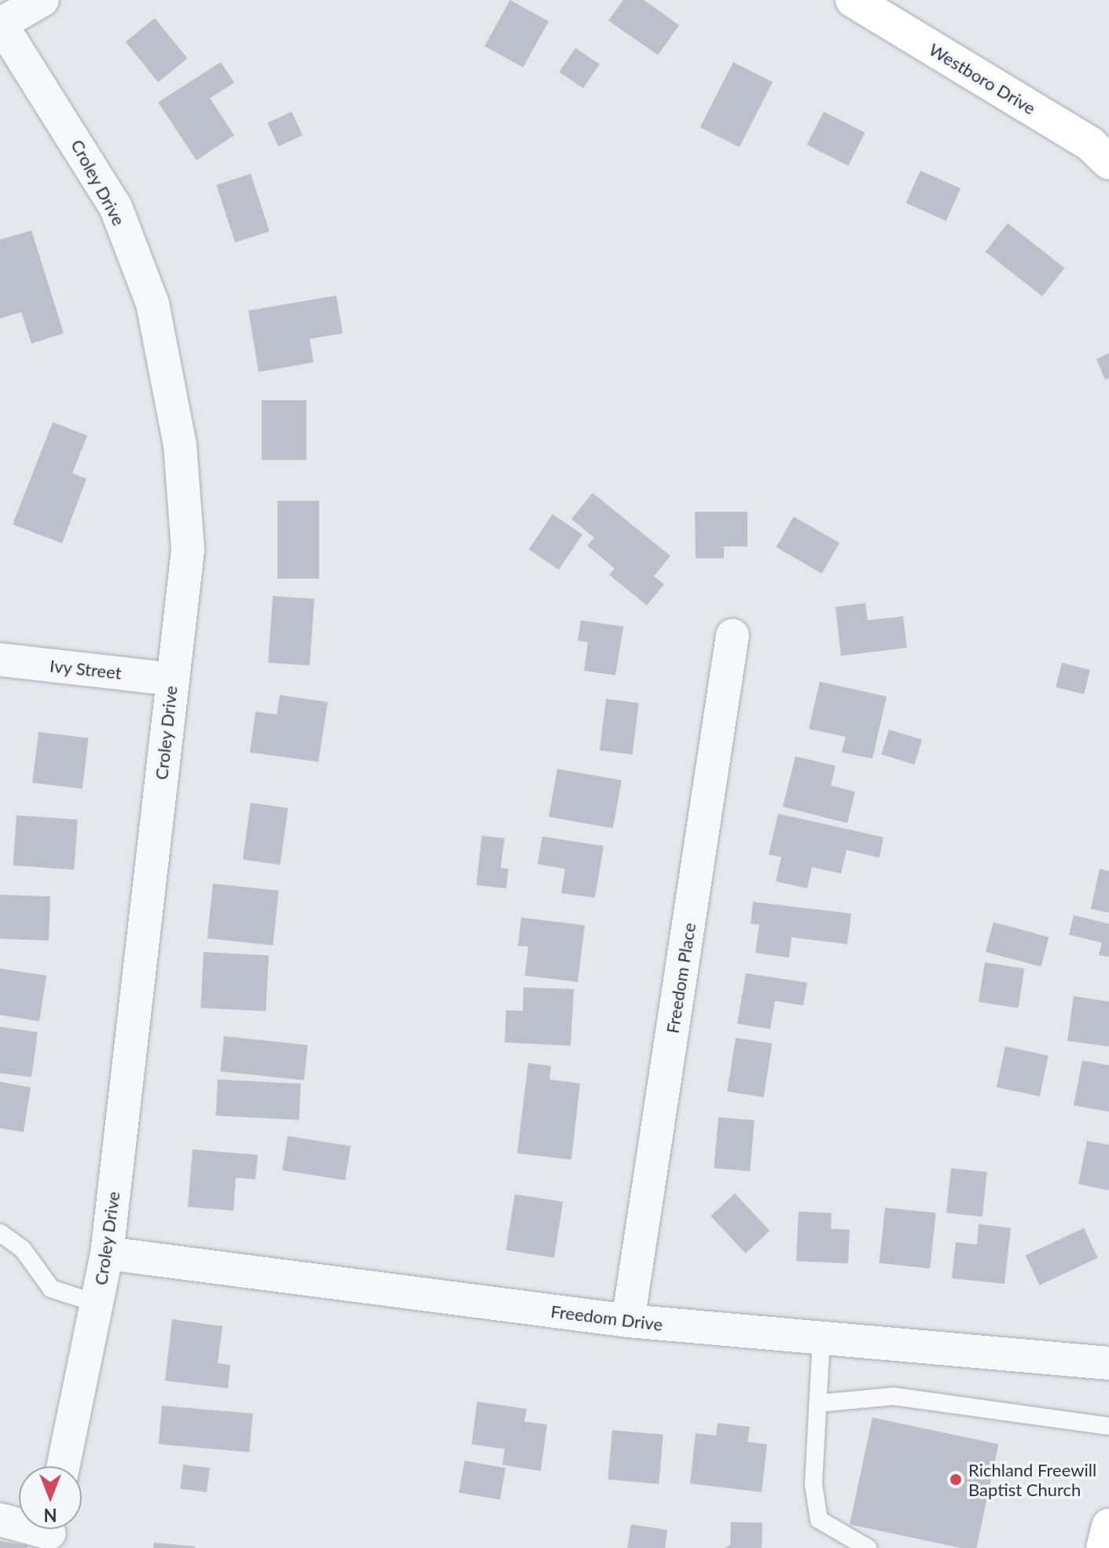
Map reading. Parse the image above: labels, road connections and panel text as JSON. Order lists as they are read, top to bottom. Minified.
{"streets":{"street":["Westboro Drive","Croley Drive","Ivy Street","Freedom Place","Freedom Drive"]},"crossings":[["Croley Drive","Ivy Street"],["Croley Drive","Freedom Drive"],["Freedom Place","Freedom Drive"]],"places":["Richland Freewill Baptist Church"],"north":"bottom"}
